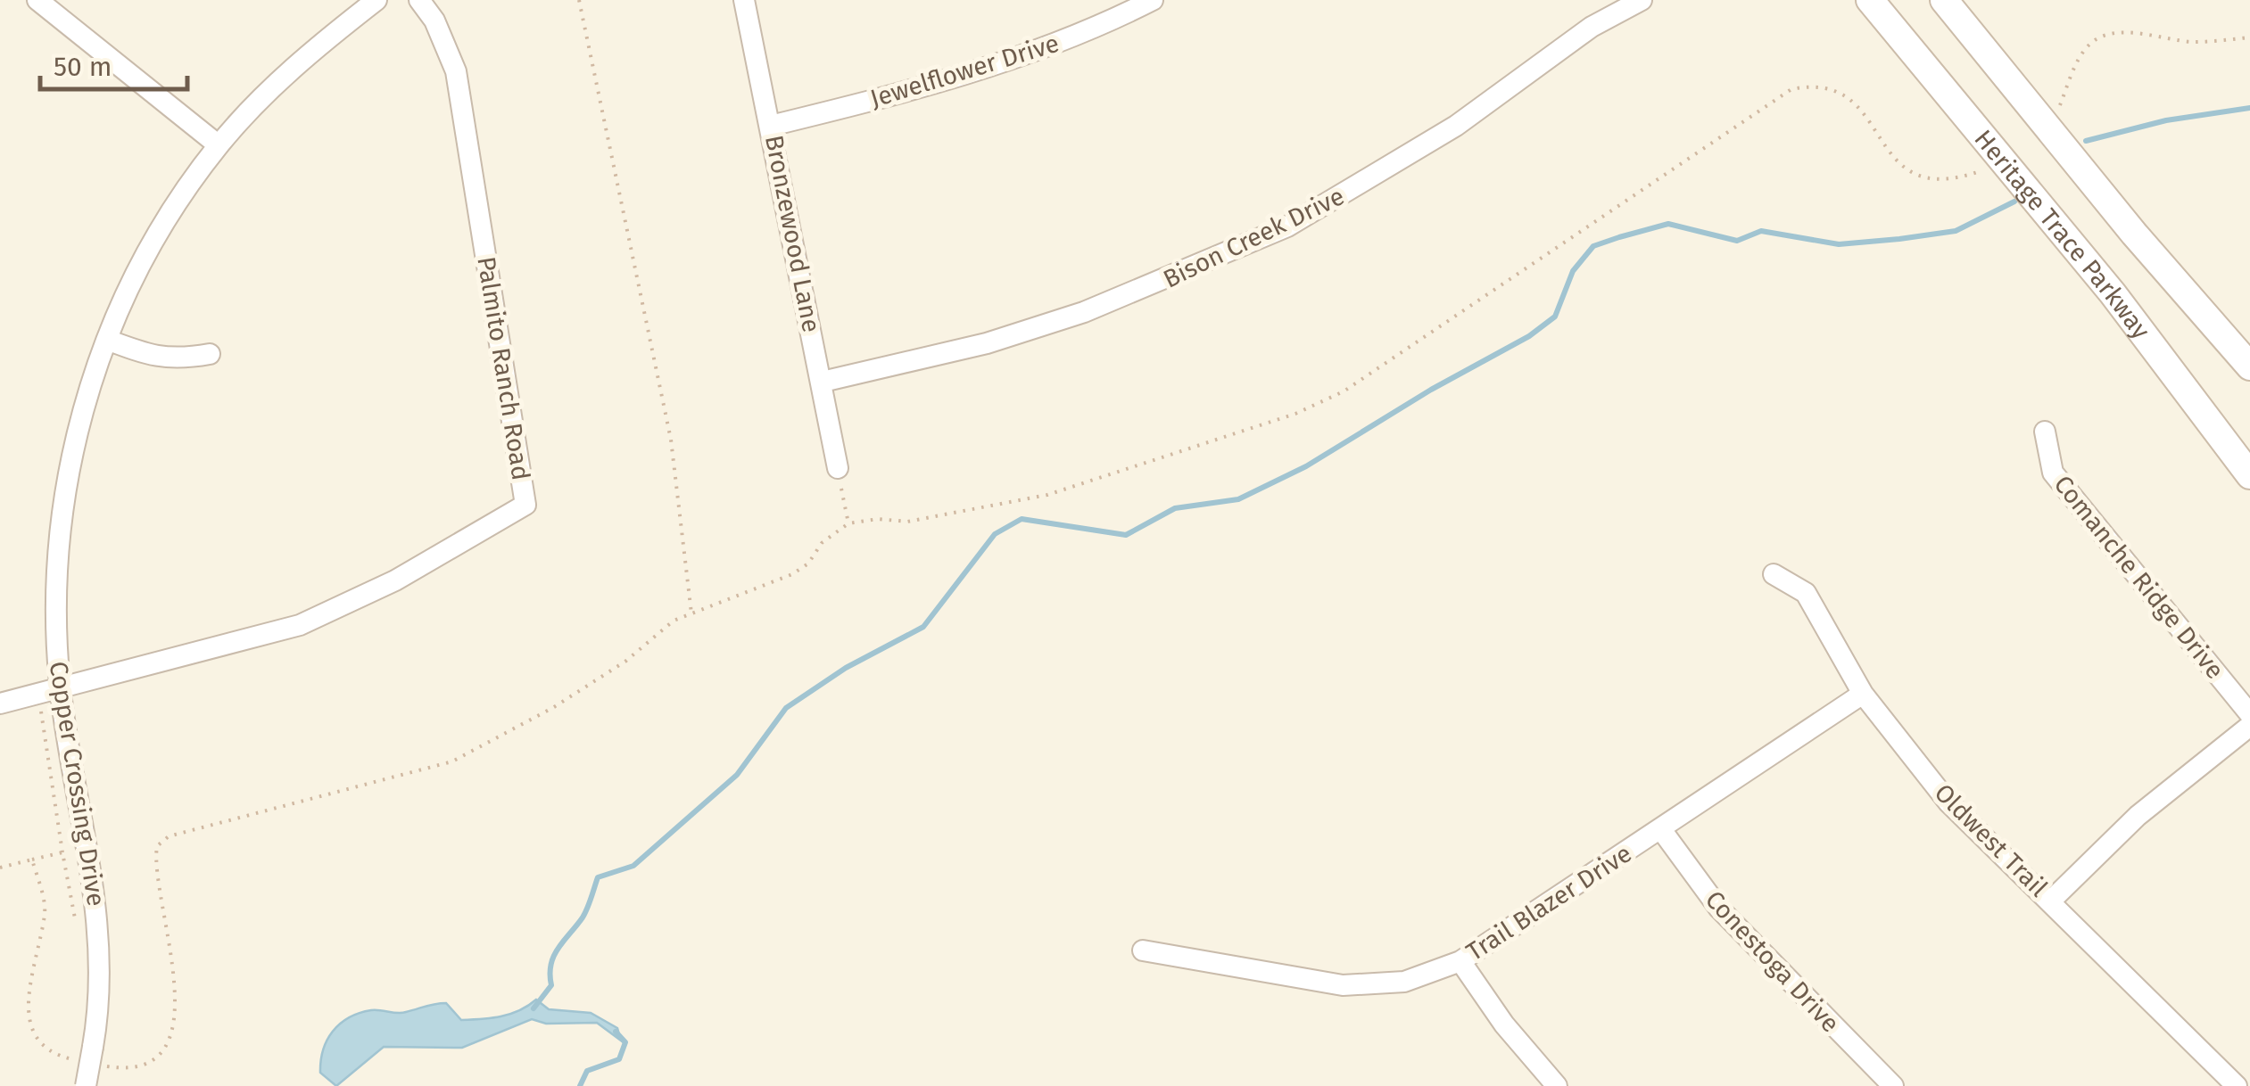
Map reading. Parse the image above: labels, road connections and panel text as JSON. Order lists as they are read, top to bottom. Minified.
{"streets":{"street":["Jewelflower Drive","Bronzewood Lane","Heritage Trace Parkway","Bison Creek Drive","Palmito Ranch Road","Comanche Ridge Drive","Copper Crossing Drive","Oldwest Trail","Trail Blazer Drive","Conestoga Drive"]},"crossings":[["Jewelflower Drive","Bronzewood Lane"],["Bronzewood Lane","Bison Creek Drive"],["Palmito Ranch Road","Copper Crossing Drive"],["Oldwest Trail","Trail Blazer Drive"],["Trail Blazer Drive","Conestoga Drive"]],"scale_bar":"50 m"}
